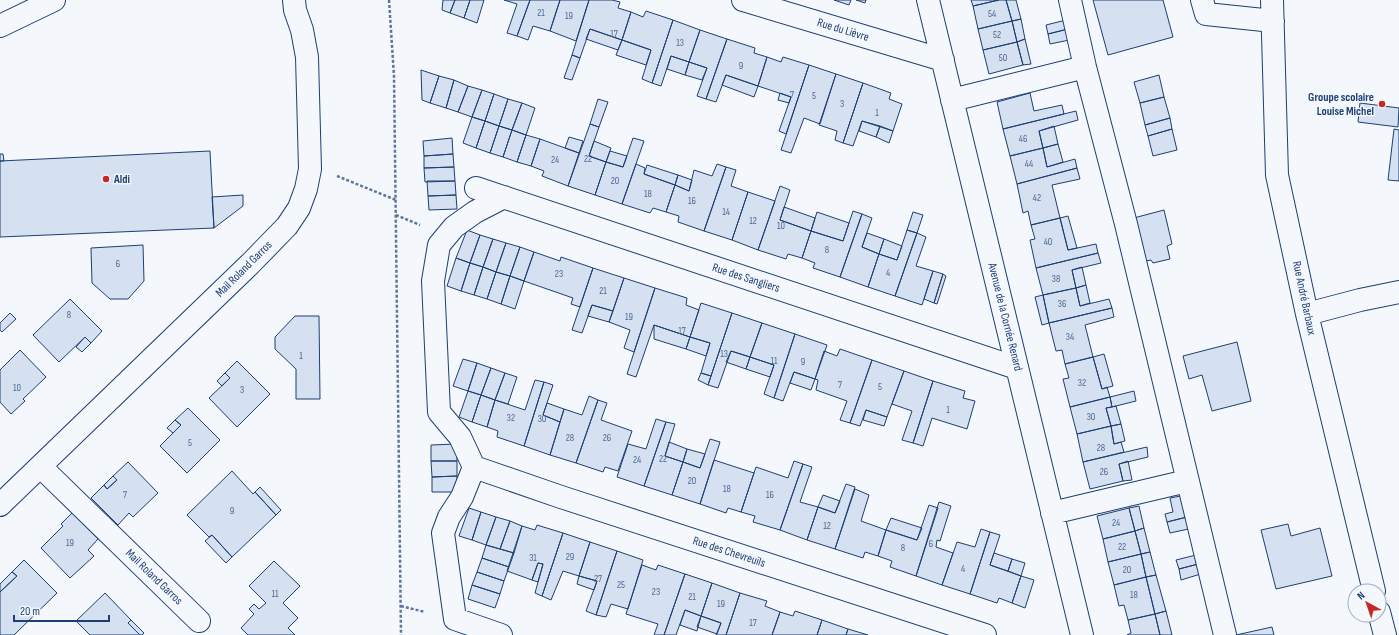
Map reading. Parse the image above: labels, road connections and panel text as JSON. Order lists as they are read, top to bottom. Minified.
{"streets":{"street":["Rue du Lièvre","Mail Roland Garros","Rue des Sangliers","Rue André Barbaux","Avenue de la Cornée Renard","Rue des Chevreuils"]},"crossings":[["Rue du Lièvre","Avenue de la Cornée Renard"],["Rue des Sangliers","Avenue de la Cornée Renard"]],"places":["Groupe scolaire Louise Michel","Aldi"],"house_numbers":["21","54","19","17","52","13","50","9","7","5","3","1","46","22","24","44","20","18","42","16","14","12","10","40","8","6","4","23","38","21","36","8","19","17","34","13","1","11","9","32","7","5","10","3","1","30","32","30","28","26","5","28","22","24","26","20","18","7","16","9","24","12","19","6","22","8","29","31","4","20","27","25","23","11","18","21","19","17"],"scale_bar":"20 m","north":"top left"}
